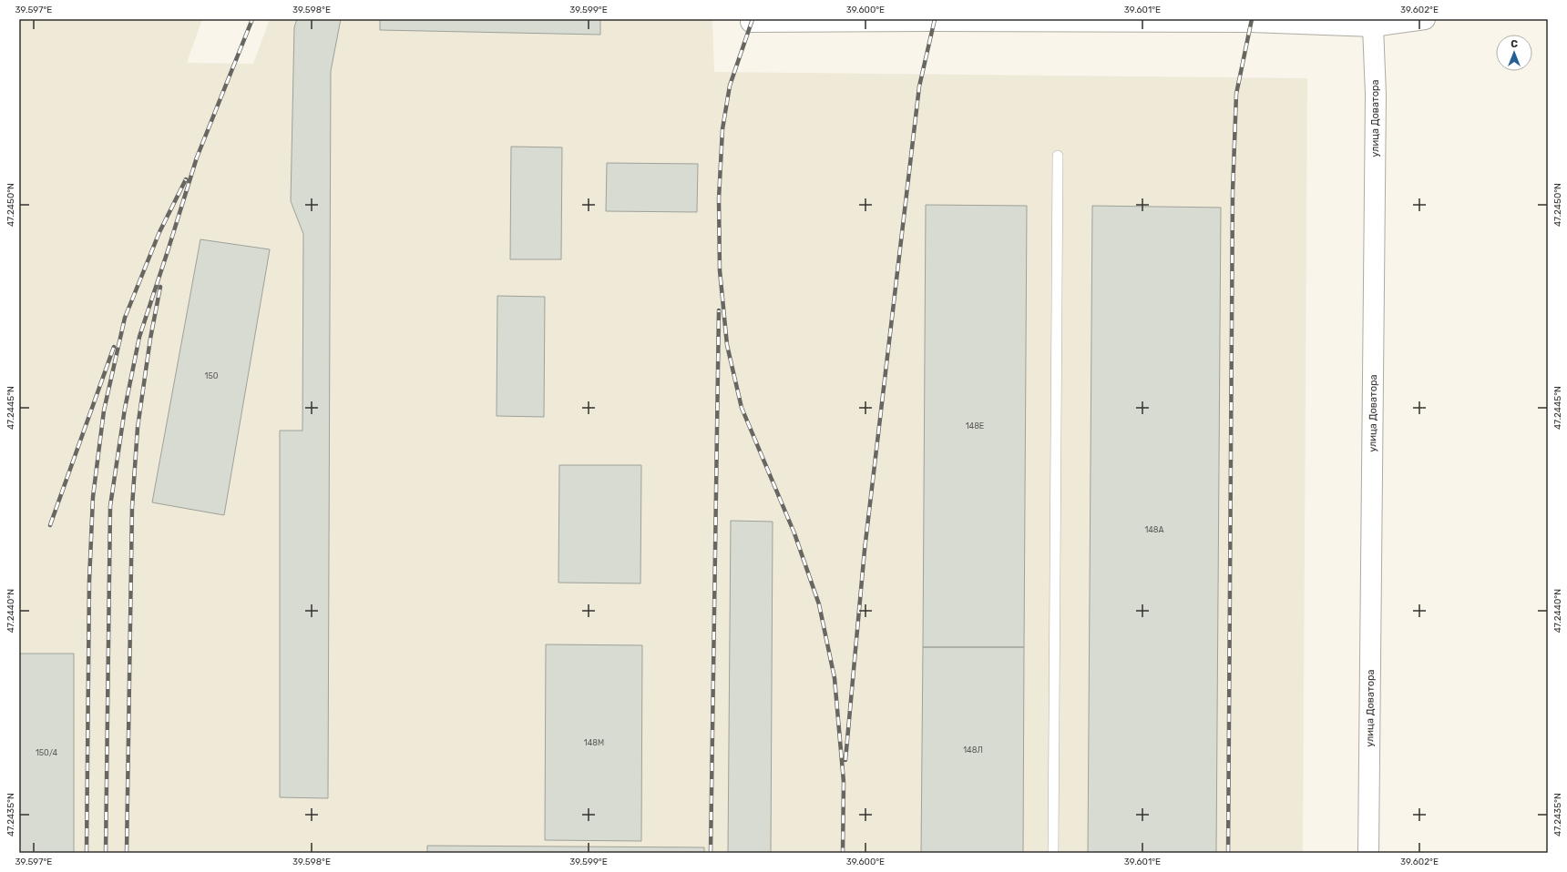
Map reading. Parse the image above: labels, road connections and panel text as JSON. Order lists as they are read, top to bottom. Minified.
{"streets":{"street":["улица Доватора"]},"house_numbers":["150","148Е","148А","148М","148Л","150/4"],"north":"top","coordinates":["39.597°E","39.598°E","39.599°E","39.600°E","39.601°E","39.602°E","47.2450°N","47.2445°N","47.2440°N","47.2435°N"]}
